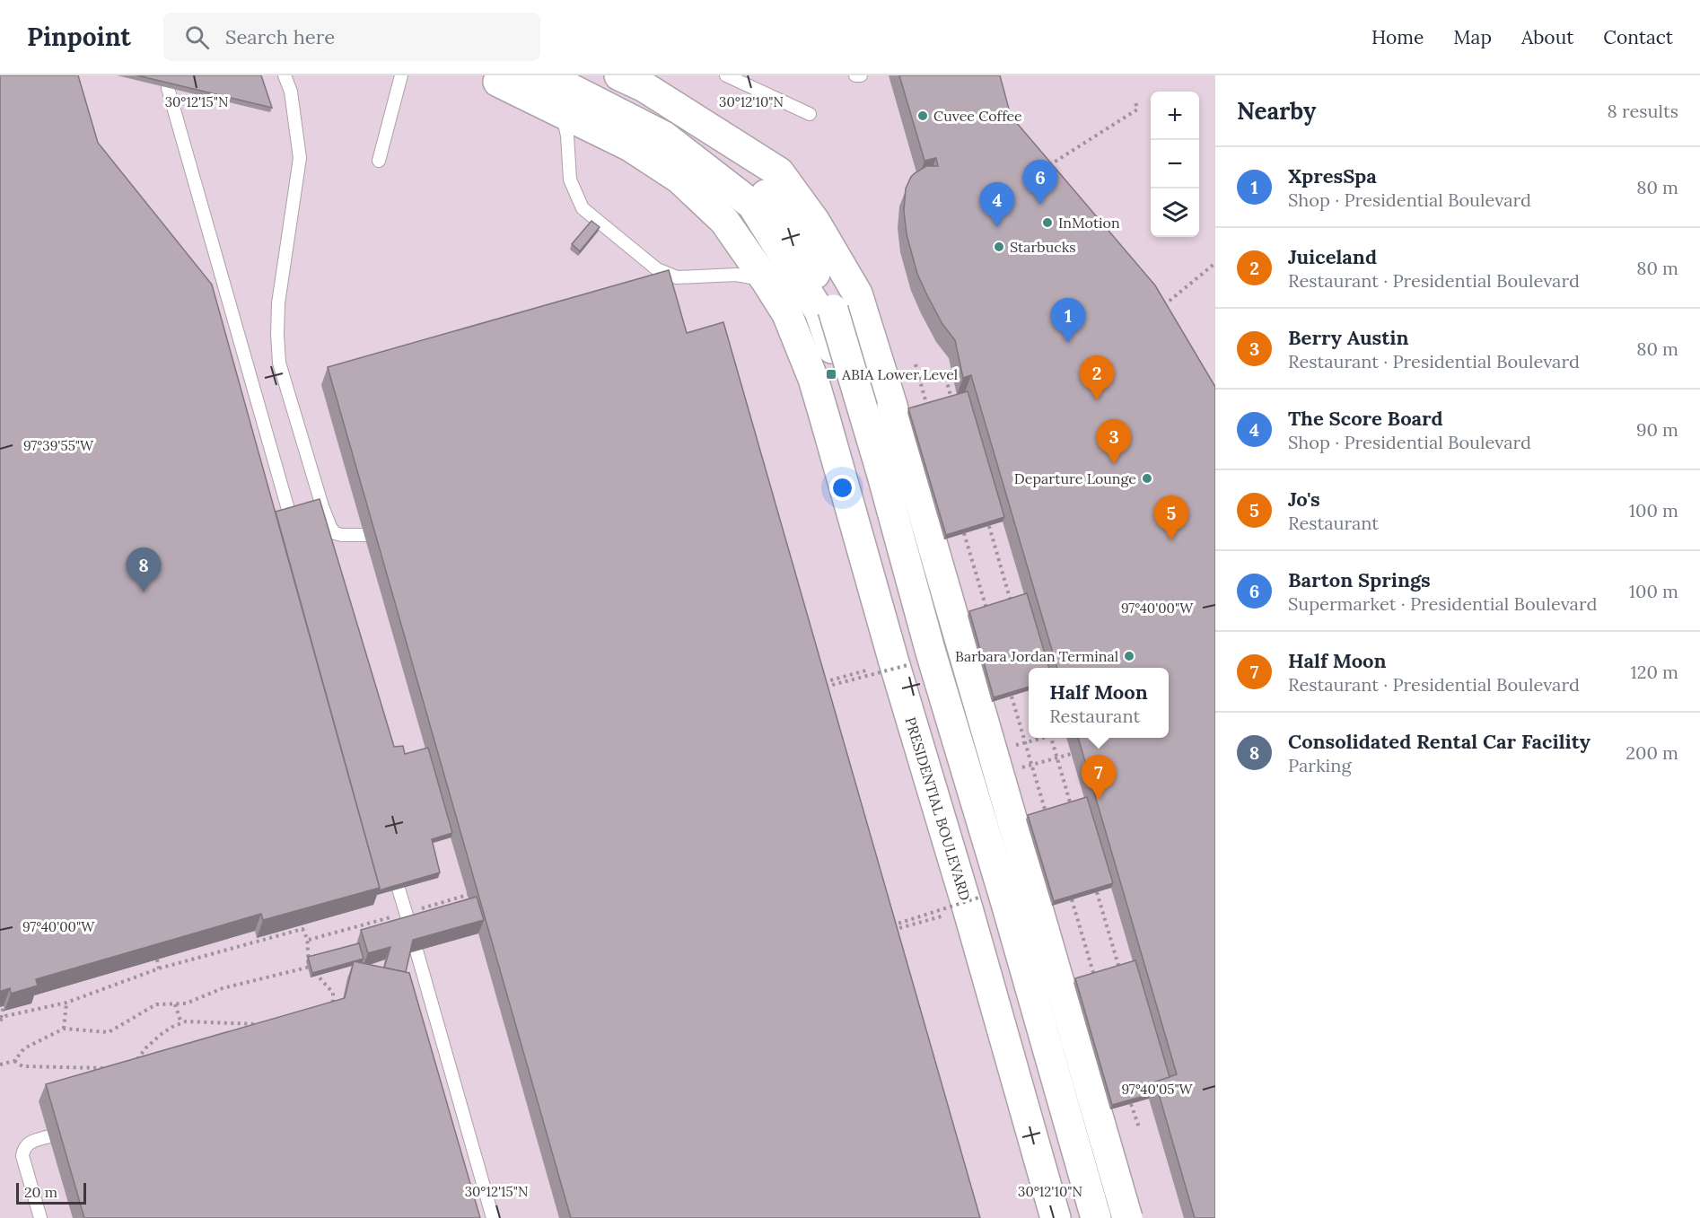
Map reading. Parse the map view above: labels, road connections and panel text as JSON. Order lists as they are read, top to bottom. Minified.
{"streets":{"main road":["PRESIDENTIAL BOULEVARD"]},"places":{"other":["Cuvee Coffee","InMotion","Starbucks","Departure Lounge","Barbara Jordan Terminal"],"transit":["ABIA Lower Level"]},"scale_bar":"20 m","page":{"header":"Pinpoint","search":"Search here","nav":["Home","Map","About","Contact"],"heading":["Nearby","8 results"],"map_buttons":["+","−"],"list":[{"mark":"1","name":"XpresSpa","note":"Shop · Presidential Boulevard","value":"80 m"},{"mark":"2","name":"Juiceland","note":"Restaurant · Presidential Boulevard","value":"80 m"},{"mark":"3","name":"Berry Austin","note":"Restaurant · Presidential Boulevard","value":"80 m"},{"mark":"4","name":"The Score Board","note":"Shop · Presidential Boulevard","value":"90 m"},{"mark":"5","name":"Jo's","note":"Restaurant","value":"100 m"},{"mark":"6","name":"Barton Springs","note":"Supermarket · Presidential Boulevard","value":"100 m"},{"mark":"7","name":"Half Moon","note":"Restaurant · Presidential Boulevard","value":"120 m"},{"mark":"8","name":"Consolidated Rental Car Facility","note":"Parking","value":"200 m"}],"pins":["6","4","1","2","3","5","8","7"],"popup":["Half Moon","Restaurant"],"scale":"20 m"},"coordinates":["30°12'15\"N","30°12'10\"N","97°39'55\"W","97°40'00\"W","97°40'05\"W"]}
